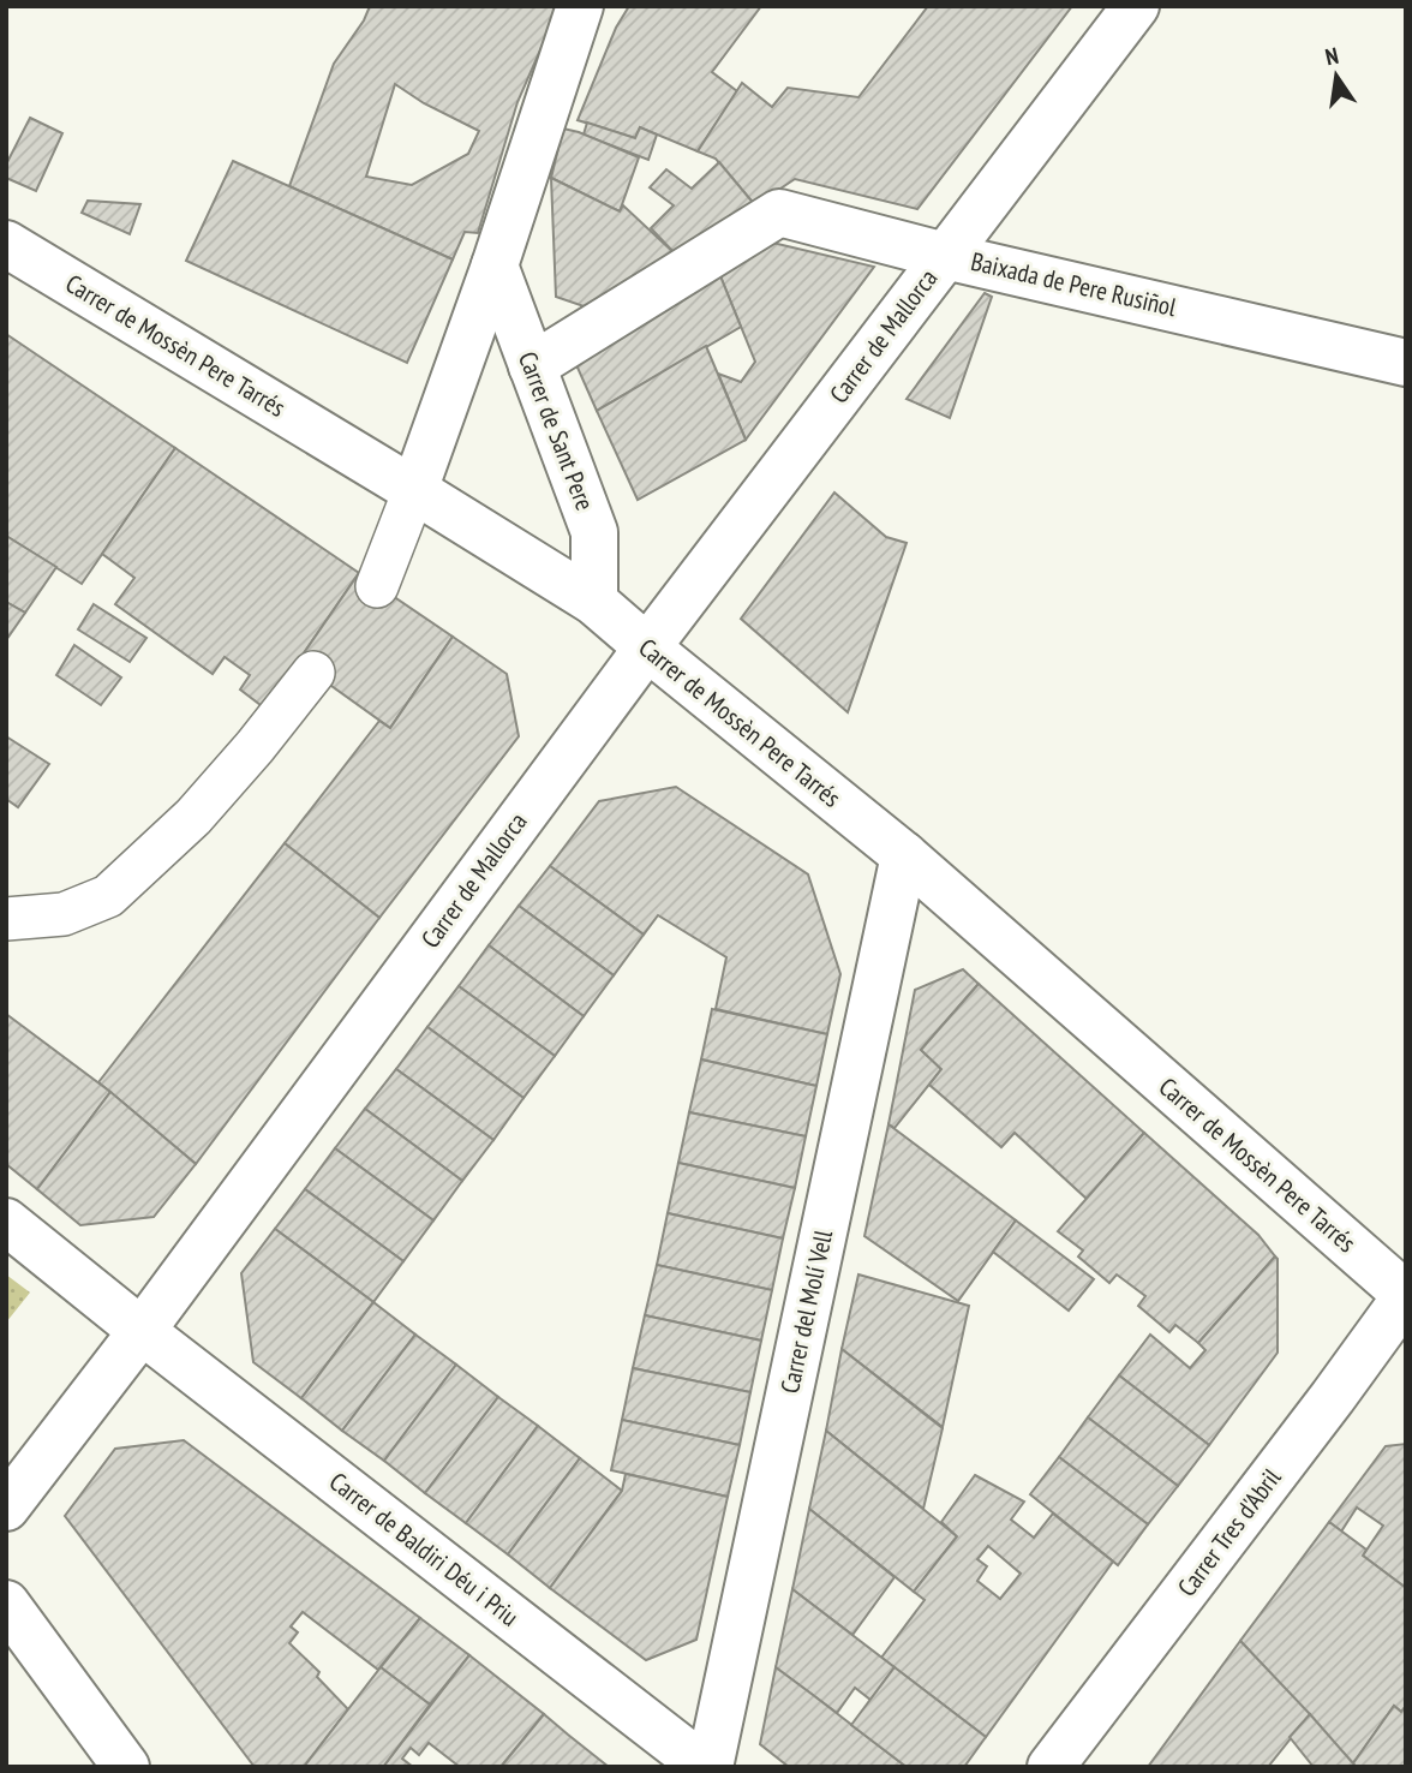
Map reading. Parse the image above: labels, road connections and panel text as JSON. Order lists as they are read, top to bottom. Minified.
{"streets":{"street":["Baixada de Pere Rusiñol","Carrer de Mallorca","Carrer de Mossèn Pere Tarrés","Carrer de Sant Pere","Carrer del Molí Vell","Carrer Tres d'Abril","Carrer de Baldiri Déu i Priu"]},"crossings":[["Baixada de Pere Rusiñol","Carrer de Mallorca"],["Baixada de Pere Rusiñol","Carrer de Sant Pere"],["Carrer de Mallorca","Carrer de Mossèn Pere Tarrés"],["Carrer de Mallorca","Carrer de Baldiri Déu i Priu"],["Carrer de Mossèn Pere Tarrés","Carrer de Sant Pere"],["Carrer de Mossèn Pere Tarrés","Carrer del Molí Vell"],["Carrer de Mossèn Pere Tarrés","Carrer Tres d'Abril"],["Carrer del Molí Vell","Carrer de Baldiri Déu i Priu"]],"north":"top"}
